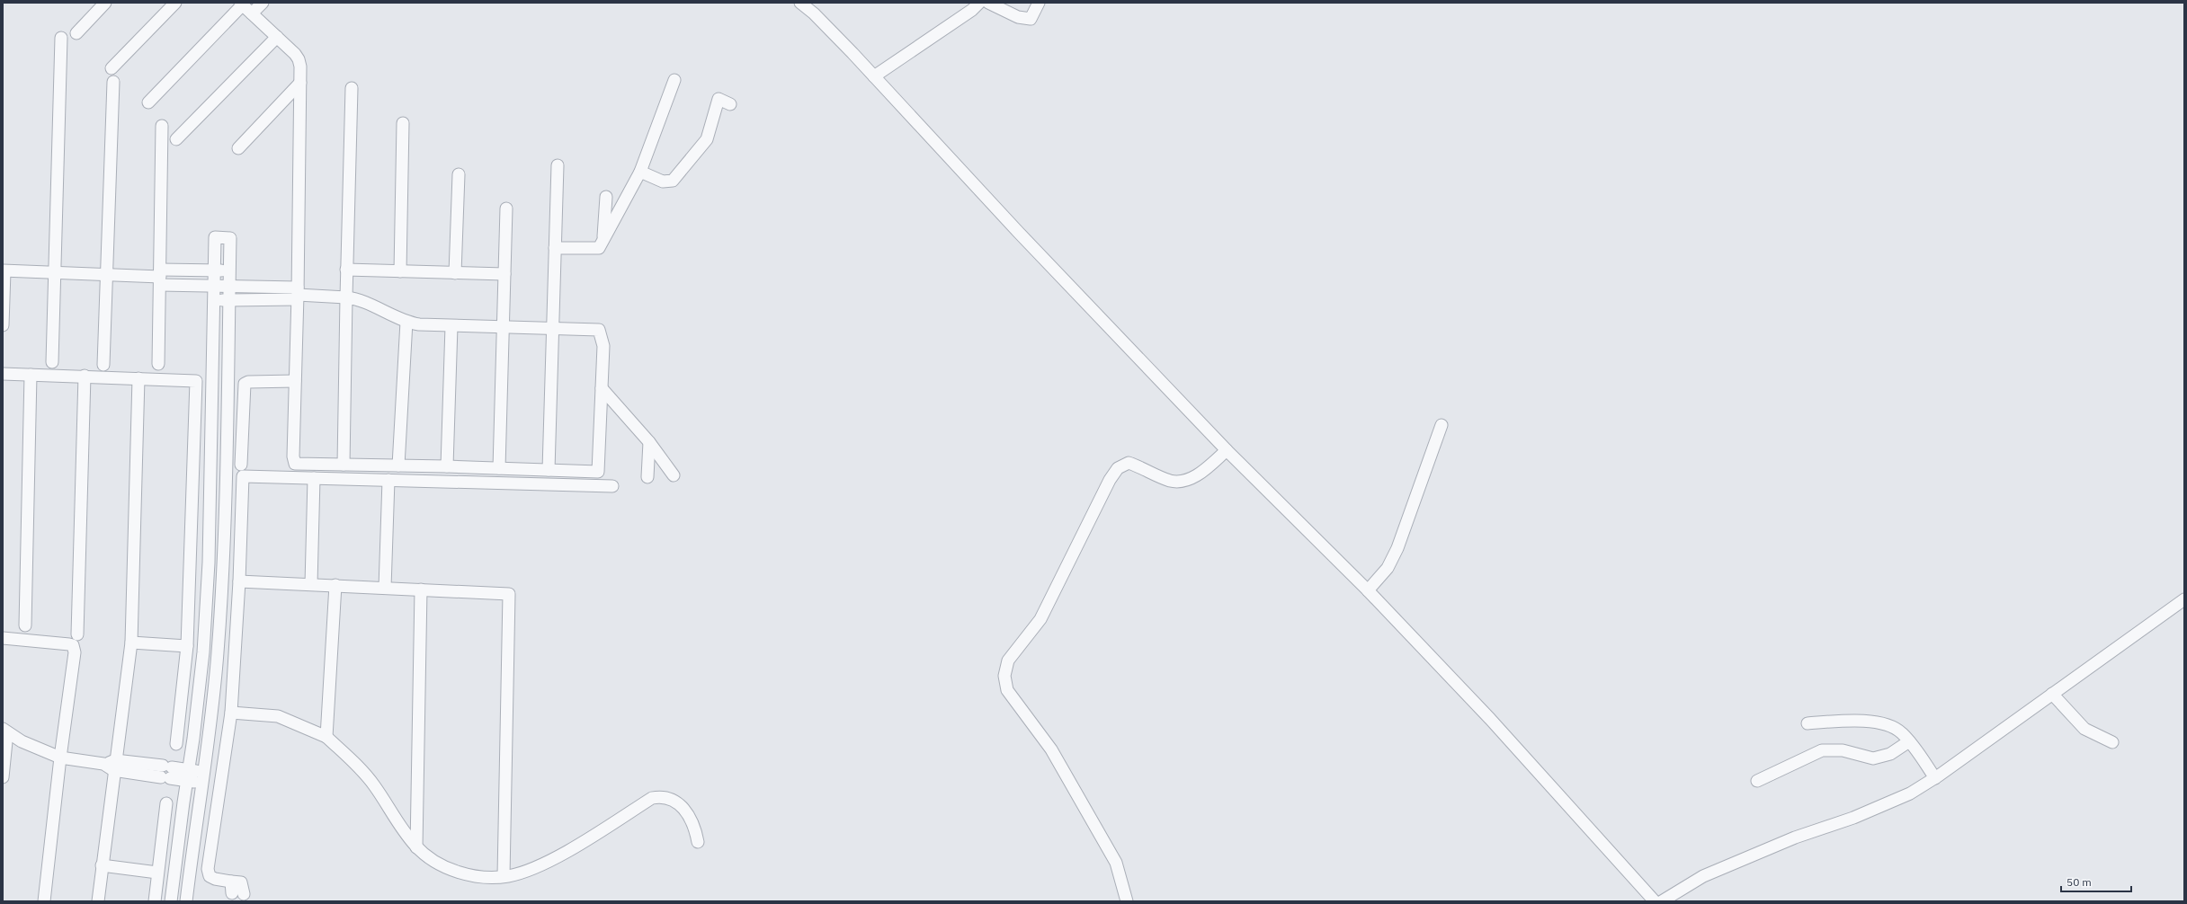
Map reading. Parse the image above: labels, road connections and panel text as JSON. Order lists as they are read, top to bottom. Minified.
{"scale_bar":"50 m"}
